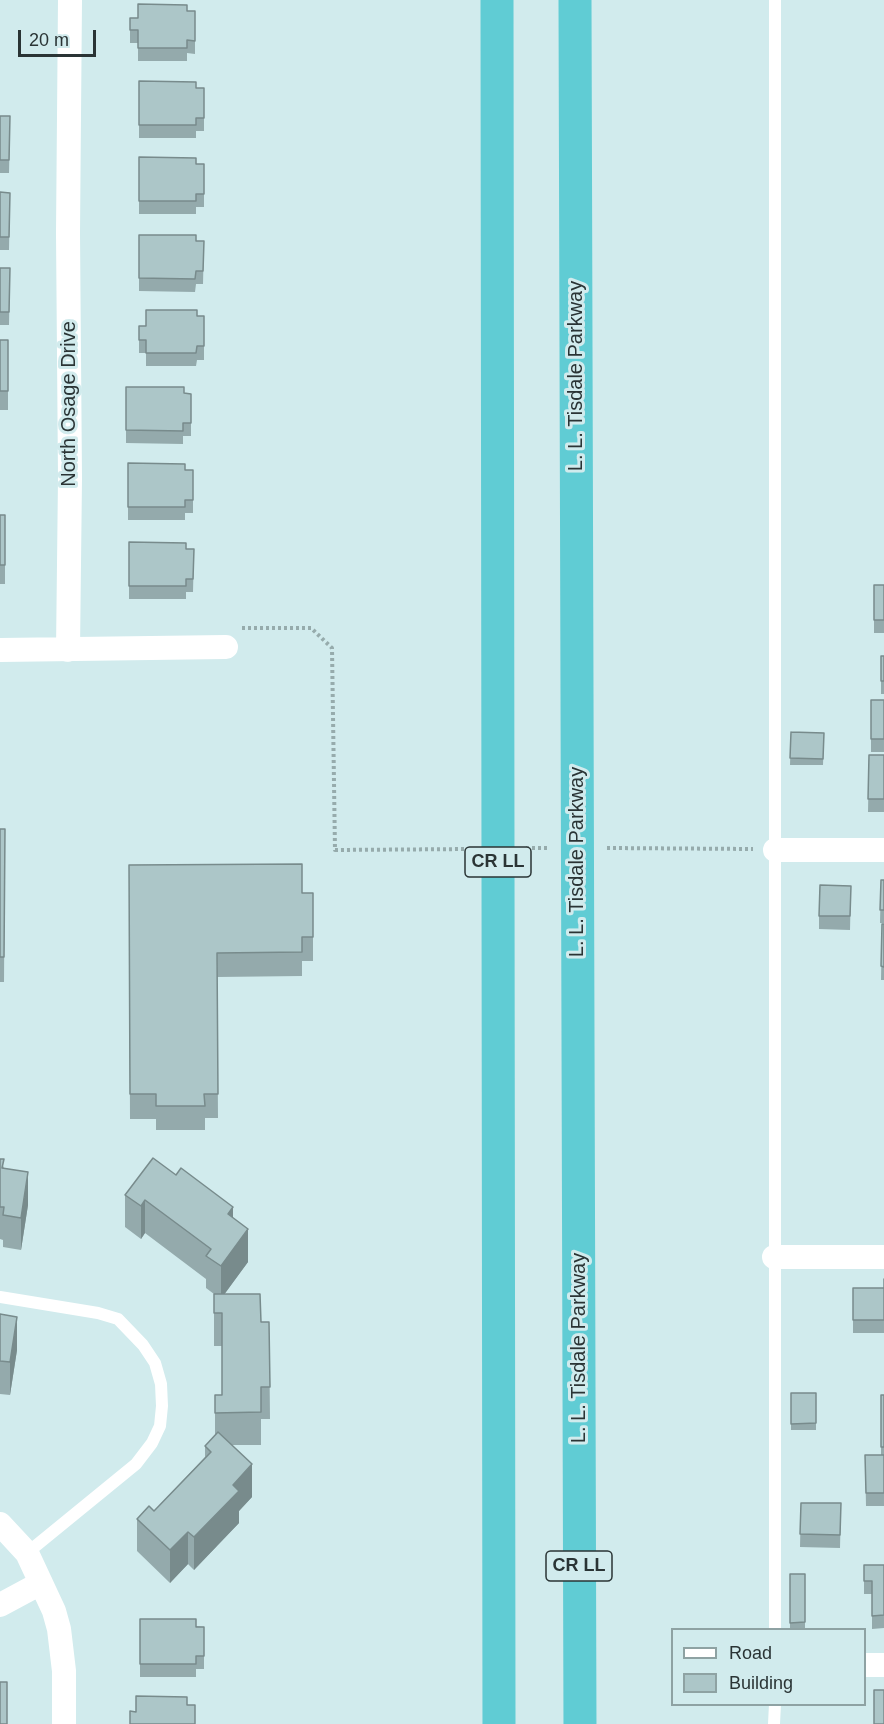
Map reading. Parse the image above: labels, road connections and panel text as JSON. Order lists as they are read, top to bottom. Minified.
{"streets":{"highway":["L. L. Tisdale Parkway","CR LL"],"street":["North Osage Drive"]},"legend":["Road","Building"],"scale_bar":"20 m"}
